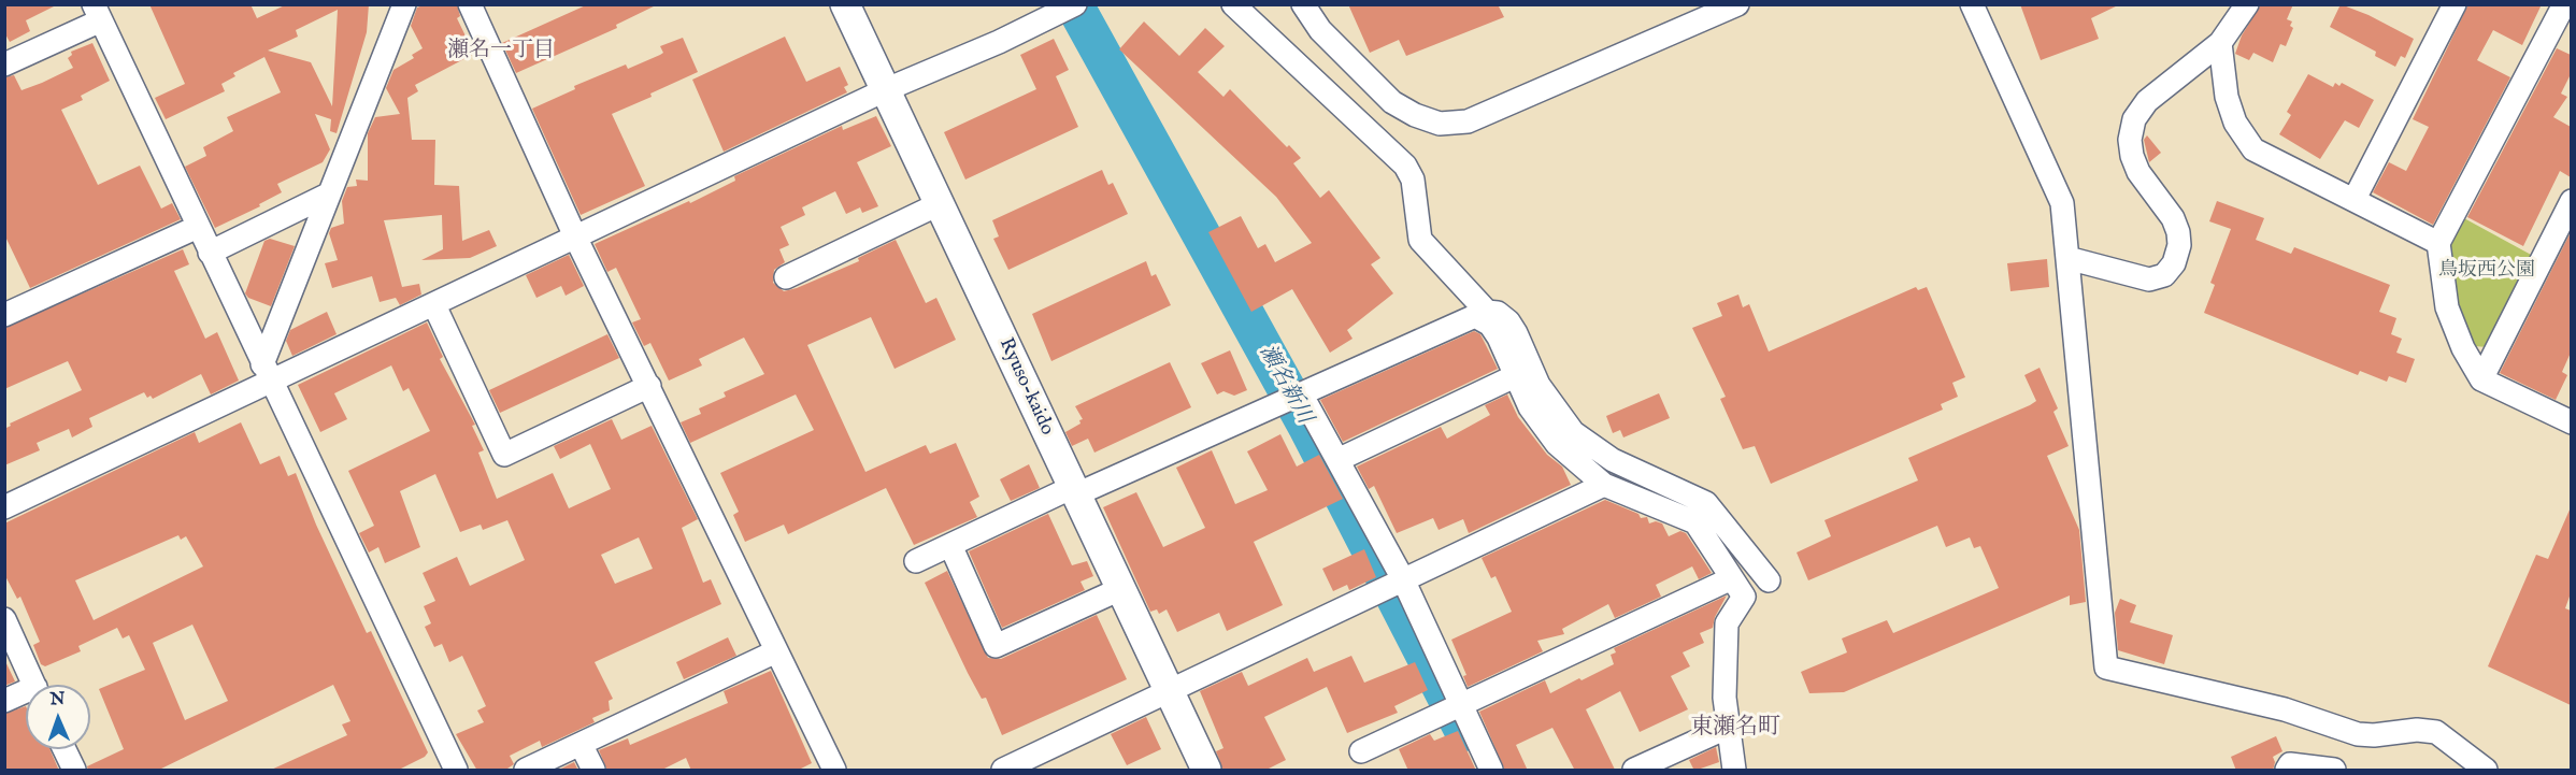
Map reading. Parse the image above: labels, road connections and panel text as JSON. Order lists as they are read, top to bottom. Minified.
{"streets":{"main road":["Ryuso-kaido"]},"districts":["瀬名一丁目","東瀬名町"],"water":["瀬名新川"],"parks":["鳥坂西公園"],"north":"top"}
